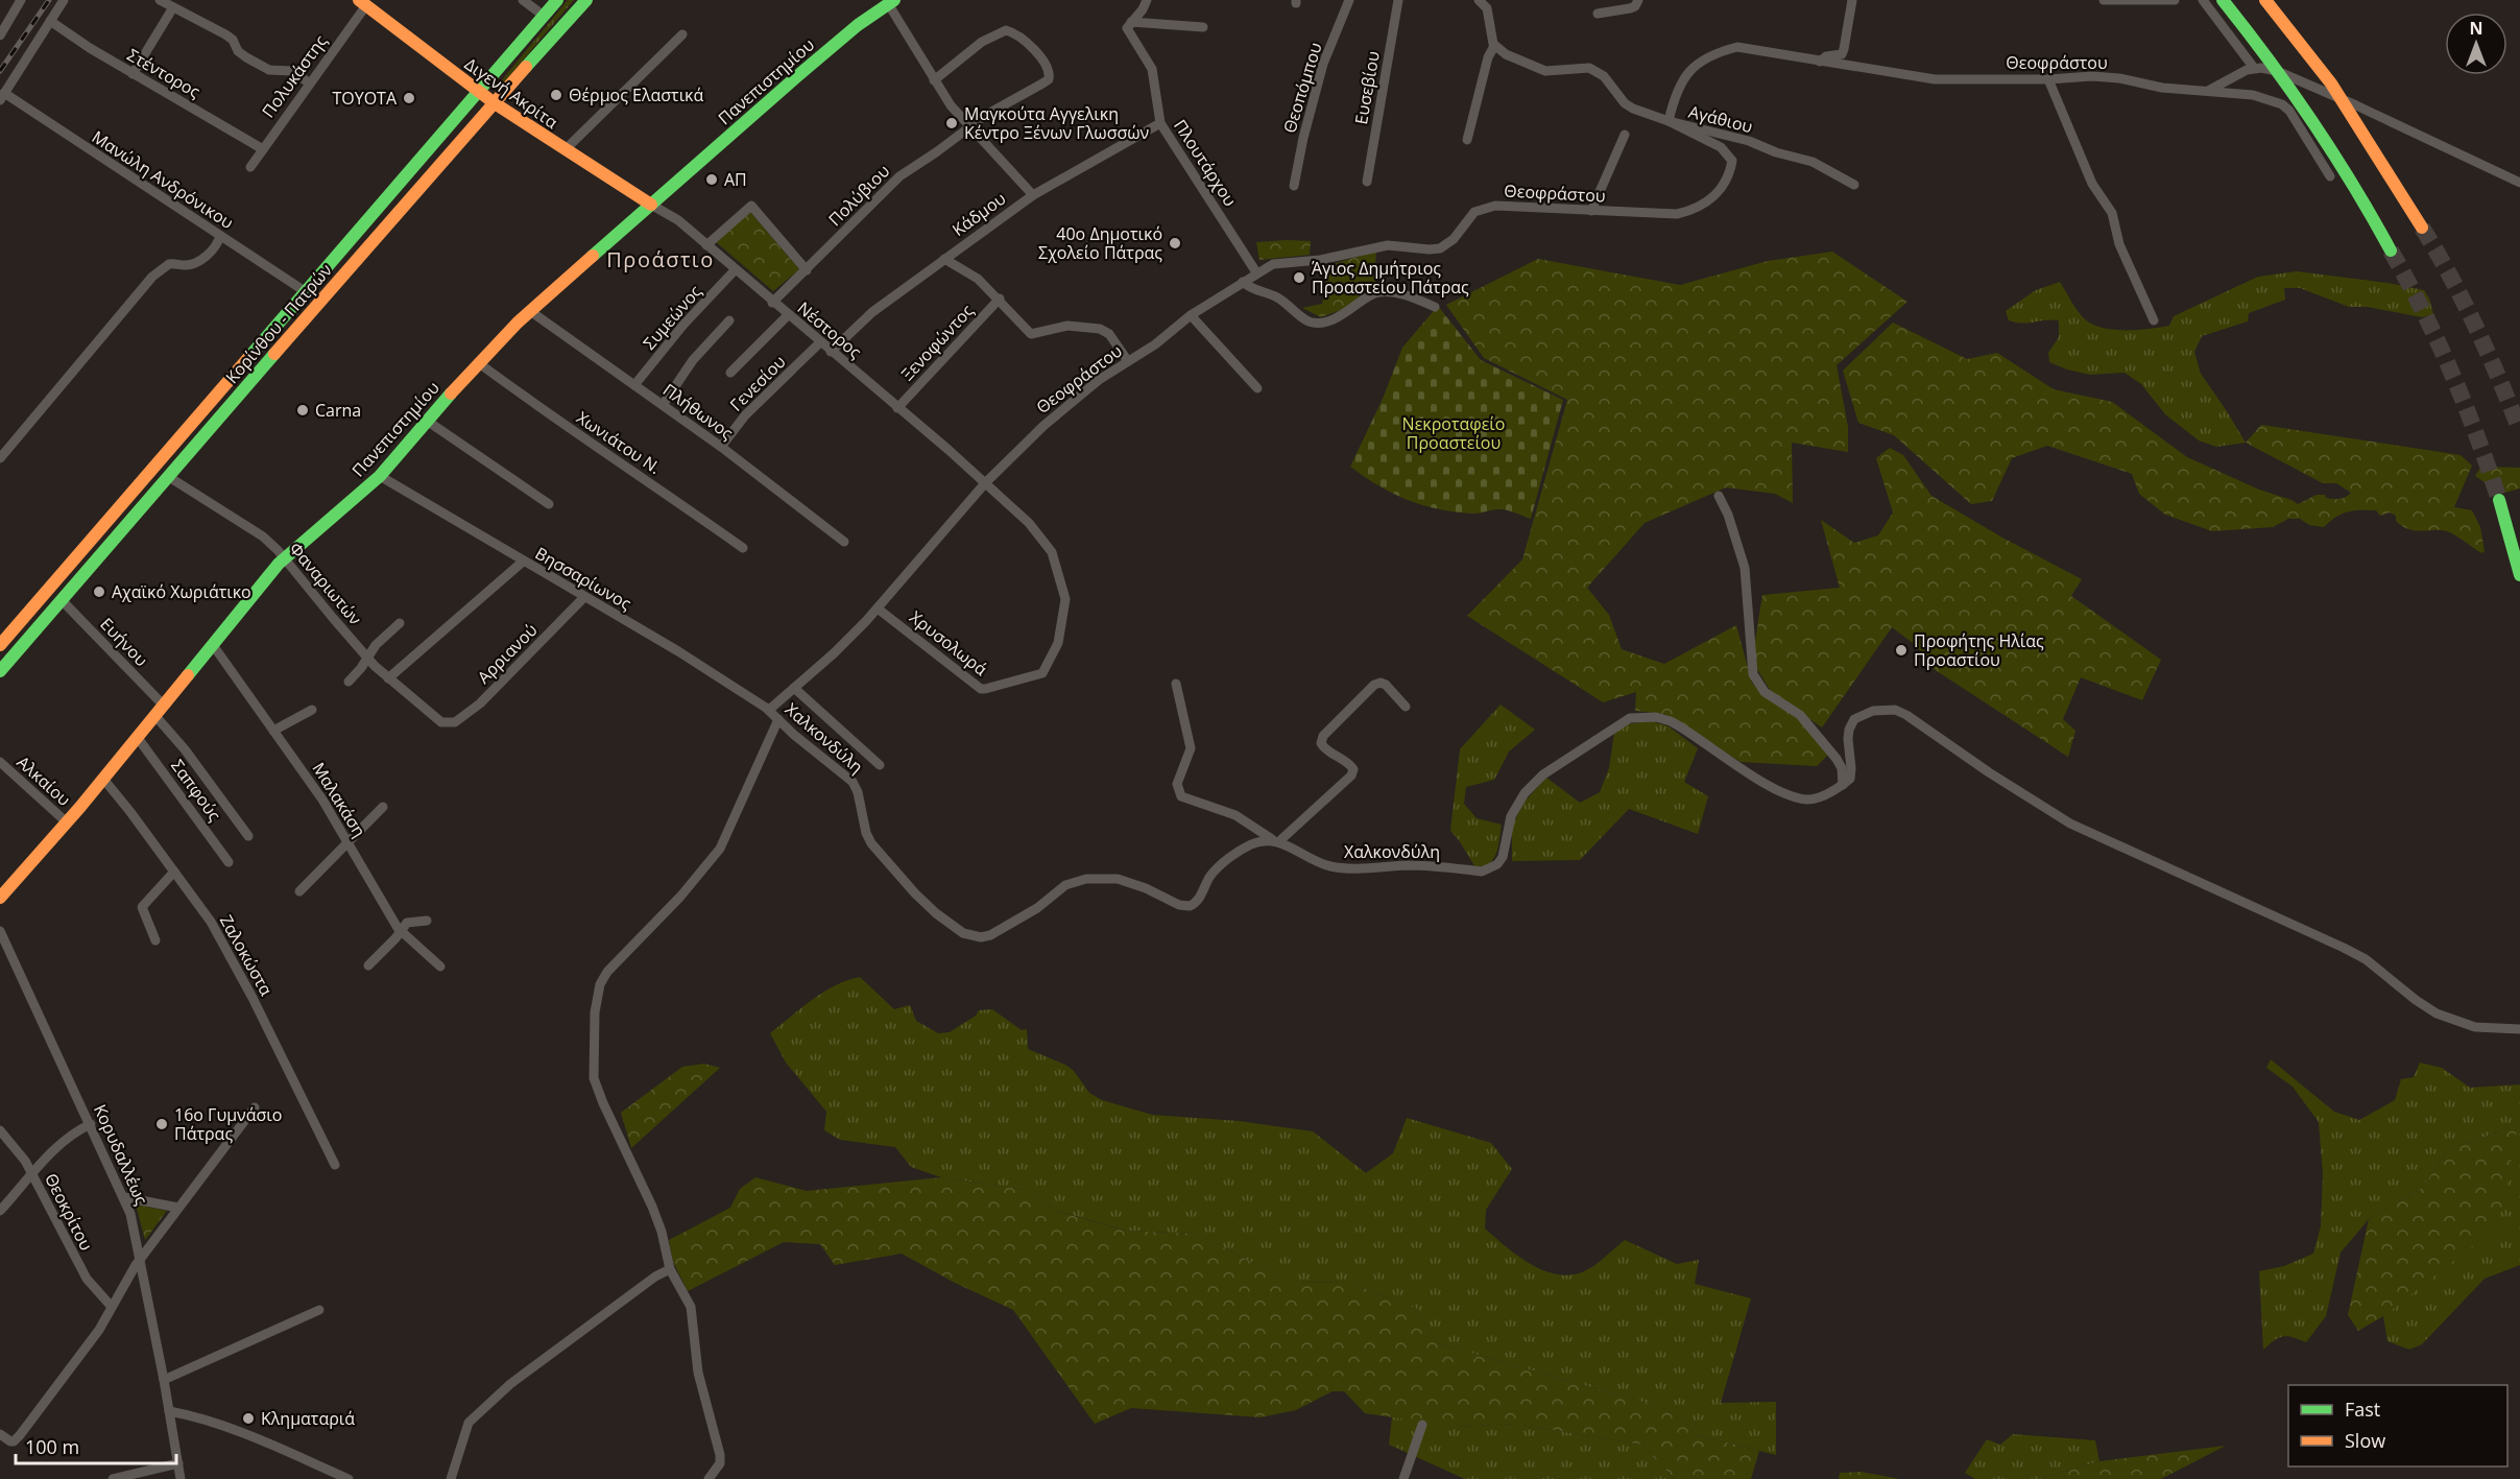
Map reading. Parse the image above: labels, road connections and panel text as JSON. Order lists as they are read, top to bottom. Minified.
{"streets":{"main road":["Πανεπιστημίου","Διγενή Ακρίτα","Κορίνθου - Πατρών"],"street":["Θεοφράστου","Στέντορος","Πολυκάστης","Θεοπόμπου","Ευσεβίου","Αγάθιου","Πλουτάρχου","Μανώλη Ανδρόνικου","Πολύβιου","Κάδμου","Συμεώνος","Νέστορος","Ξενοφώντος","Γενεσίου","Πλήθωνος","Χωνιάτου Ν.","Βησσαρίωνος","Φαναριωτών","Ευήνου","Χρυσολωρά","Αρριανού","Χαλκονδύλη","Αλκαίου","Σαπφούς","Μαλακάση","Ζαλοκώστα","Κορυδαλλέως","Θεοκρίτου"]},"crossings":[["Θεοφράστου","Αγάθιου"],["Θεοφράστου","Πλουτάρχου"],["Θεοφράστου","Νέστορος"],["Θεοφράστου","Βησσαρίωνος"],["Θεοφράστου","Χρυσολωρά"],["Θεοφράστου","Χαλκονδύλη"],["Στέντορος","Πολυκάστης"],["Πολυκάστης","Διγενή Ακρίτα"],["Πανεπιστημίου","Διγενή Ακρίτα"],["Πανεπιστημίου","Νέστορος"],["Πανεπιστημίου","Πλήθωνος"],["Πανεπιστημίου","Χωνιάτου Ν."],["Πανεπιστημίου","Βησσαρίωνος"],["Πανεπιστημίου","Φαναριωτών"],["Πανεπιστημίου","Ευήνου"],["Πανεπιστημίου","Αλκαίου"],["Πανεπιστημίου","Σαπφούς"],["Πανεπιστημίου","Μαλακάση"],["Πανεπιστημίου","Ζαλοκώστα"],["Διγενή Ακρίτα","Κορίνθου - Πατρών"],["Διγενή Ακρίτα","Νέστορος"],["Πλουτάρχου","Κάδμου"],["Μανώλη Ανδρόνικου","Κορίνθου - Πατρών"],["Πολύβιου","Νέστορος"],["Κάδμου","Νέστορος"],["Συμεώνος","Νέστορος"],["Συμεώνος","Πλήθωνος"],["Κορίνθου - Πατρών","Φαναριωτών"],["Κορίνθου - Πατρών","Ευήνου"],["Νέστορος","Ξενοφώντος"],["Νέστορος","Γενεσίου"],["Νέστορος","Χρυσολωρά"],["Γενεσίου","Πλήθωνος"],["Βησσαρίωνος","Αρριανού"],["Βησσαρίωνος","Χαλκονδύλη"],["Φαναριωτών","Αρριανού"]],"districts":["Προάστιο"],"parks":["Νεκροταφείο Προαστείου"],"places":["Θέρμος Ελαστικά","TOYOTA","Μαγκούτα Αγγελικη Κέντρο Ξένων Γλωσσών","ΑΠ","40ο Δημοτικό Σχολείο Πάτρας","Άγιος Δημήτριος Προαστείου Πάτρας","Carna","Αχαϊκό Χωριάτικο","Προφήτης Ηλίας Προαστίου","16ο Γυμνάσιο Πάτρας","Κληματαριά"],"legend":["Fast","Slow"],"scale_bar":"100 m","north":"top"}
